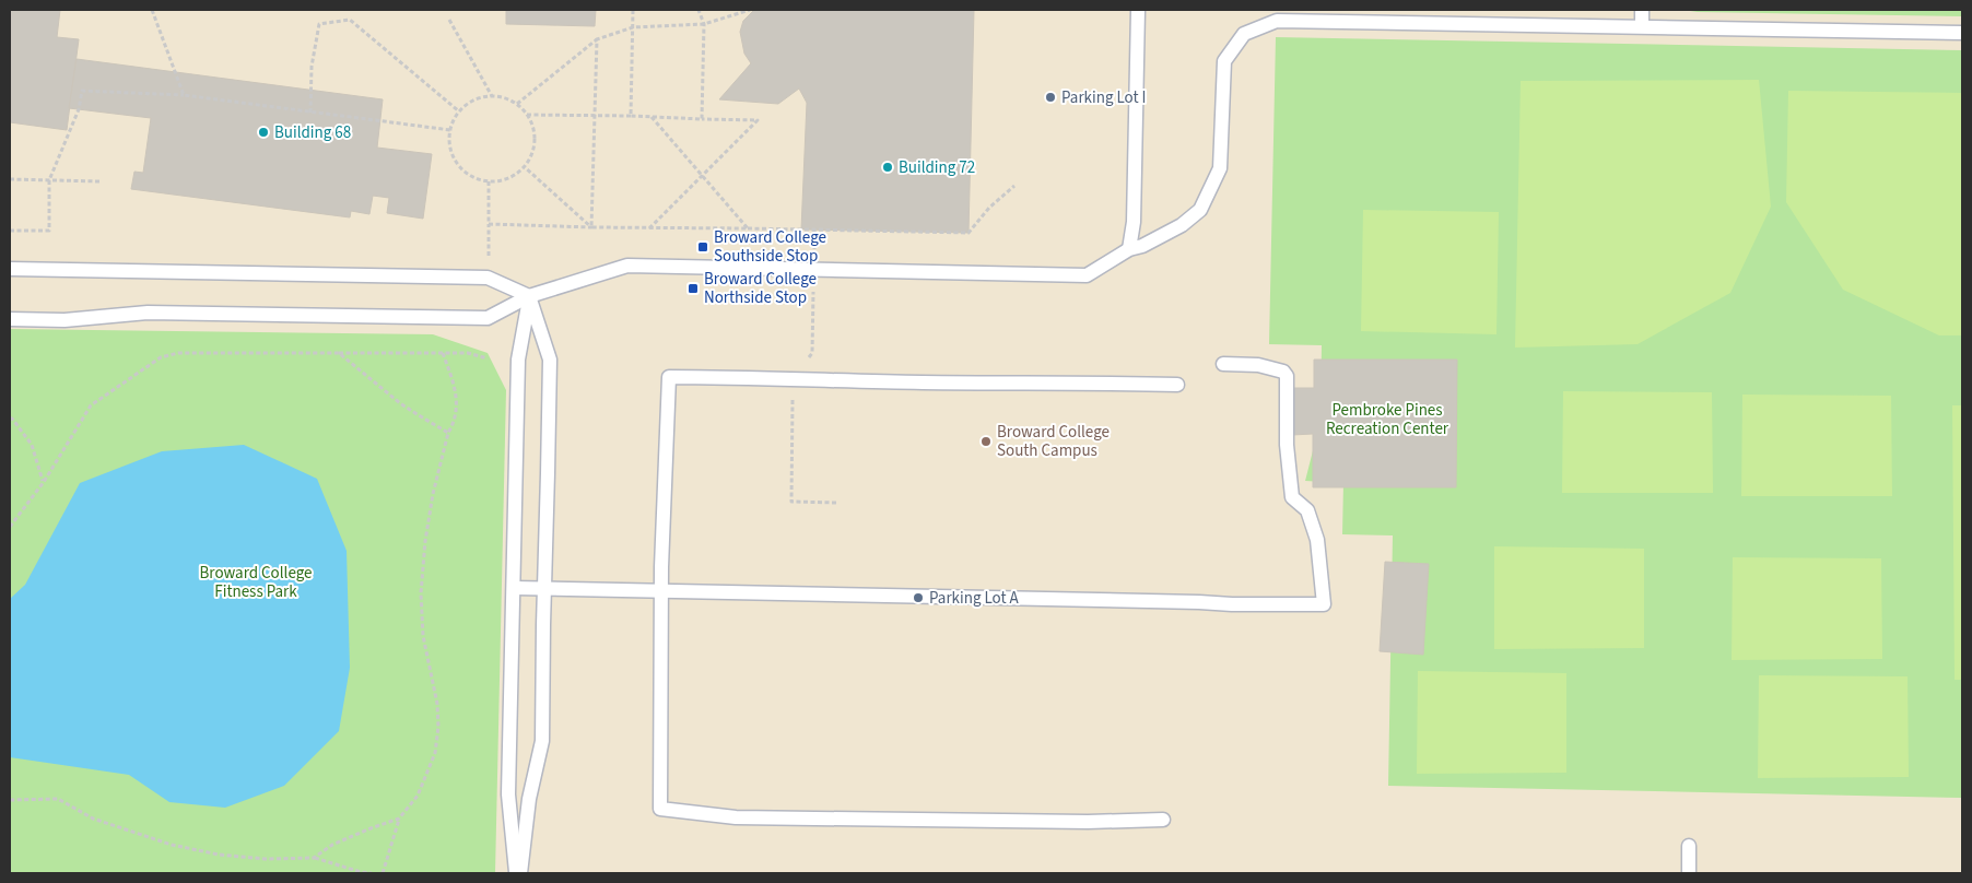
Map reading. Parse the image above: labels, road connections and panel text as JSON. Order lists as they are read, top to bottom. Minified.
{"parks":["Pembroke Pines Recreation Center","Broward College Fitness Park"],"places":{"other":["Parking Lot I","Building 68","Building 72","Broward College South Campus","Parking Lot A"],"transit":["Broward College Southside Stop","Broward College Northside Stop"]}}
